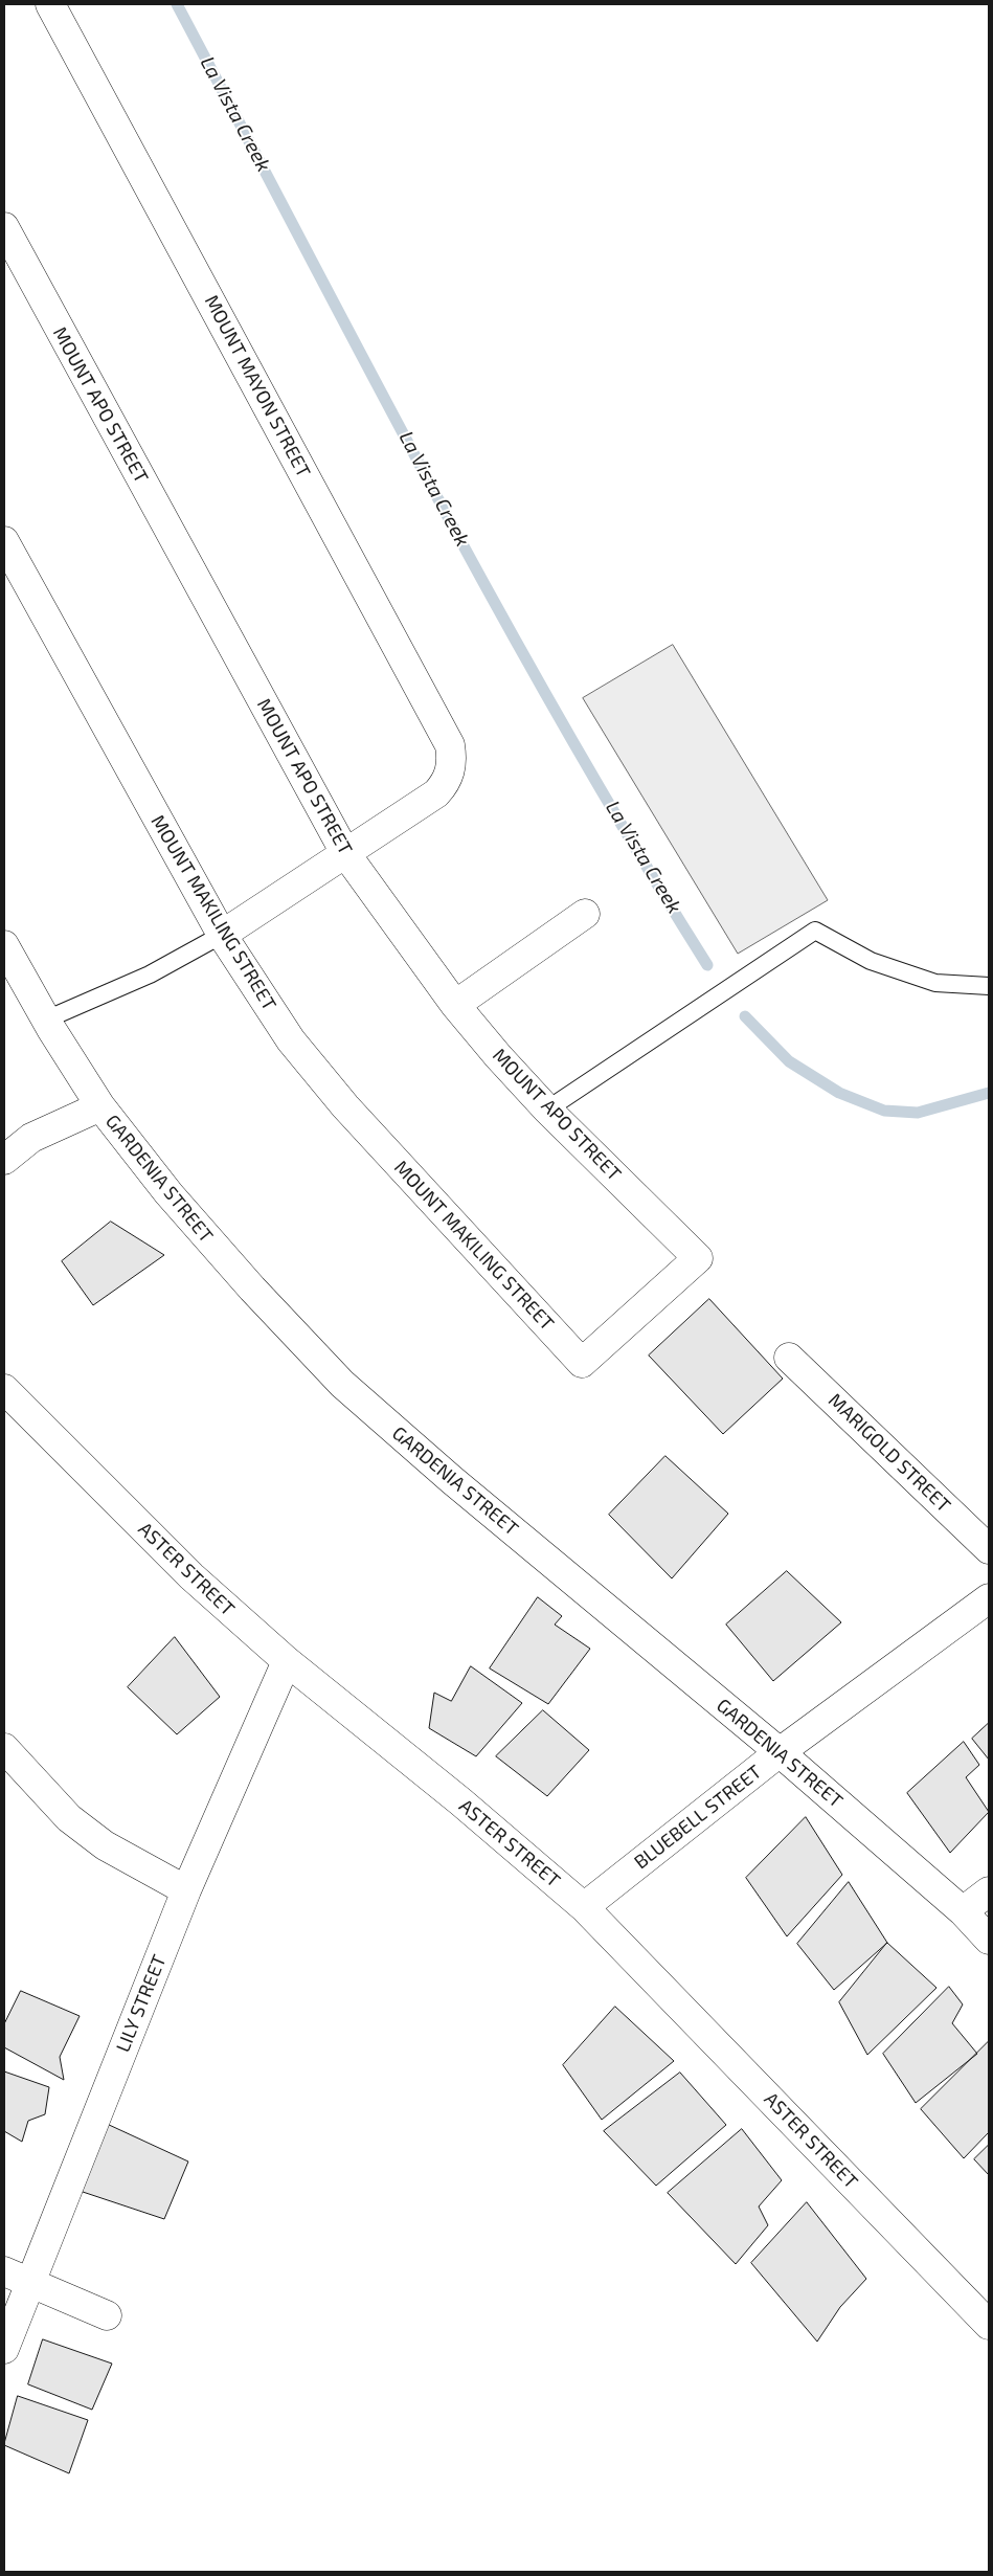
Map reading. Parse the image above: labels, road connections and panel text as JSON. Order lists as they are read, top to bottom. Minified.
{"streets":{"street":["MOUNT MAYON STREET","MOUNT APO STREET","MOUNT MAKILING STREET","GARDENIA STREET","MARIGOLD STREET","ASTER STREET","BLUEBELL STREET","LILY STREET"]},"crossings":[["MOUNT MAYON STREET","MOUNT APO STREET"],["MOUNT APO STREET","MOUNT MAKILING STREET"],["GARDENIA STREET","BLUEBELL STREET"],["ASTER STREET","BLUEBELL STREET"],["ASTER STREET","LILY STREET"]],"water":["La Vista Creek"]}
